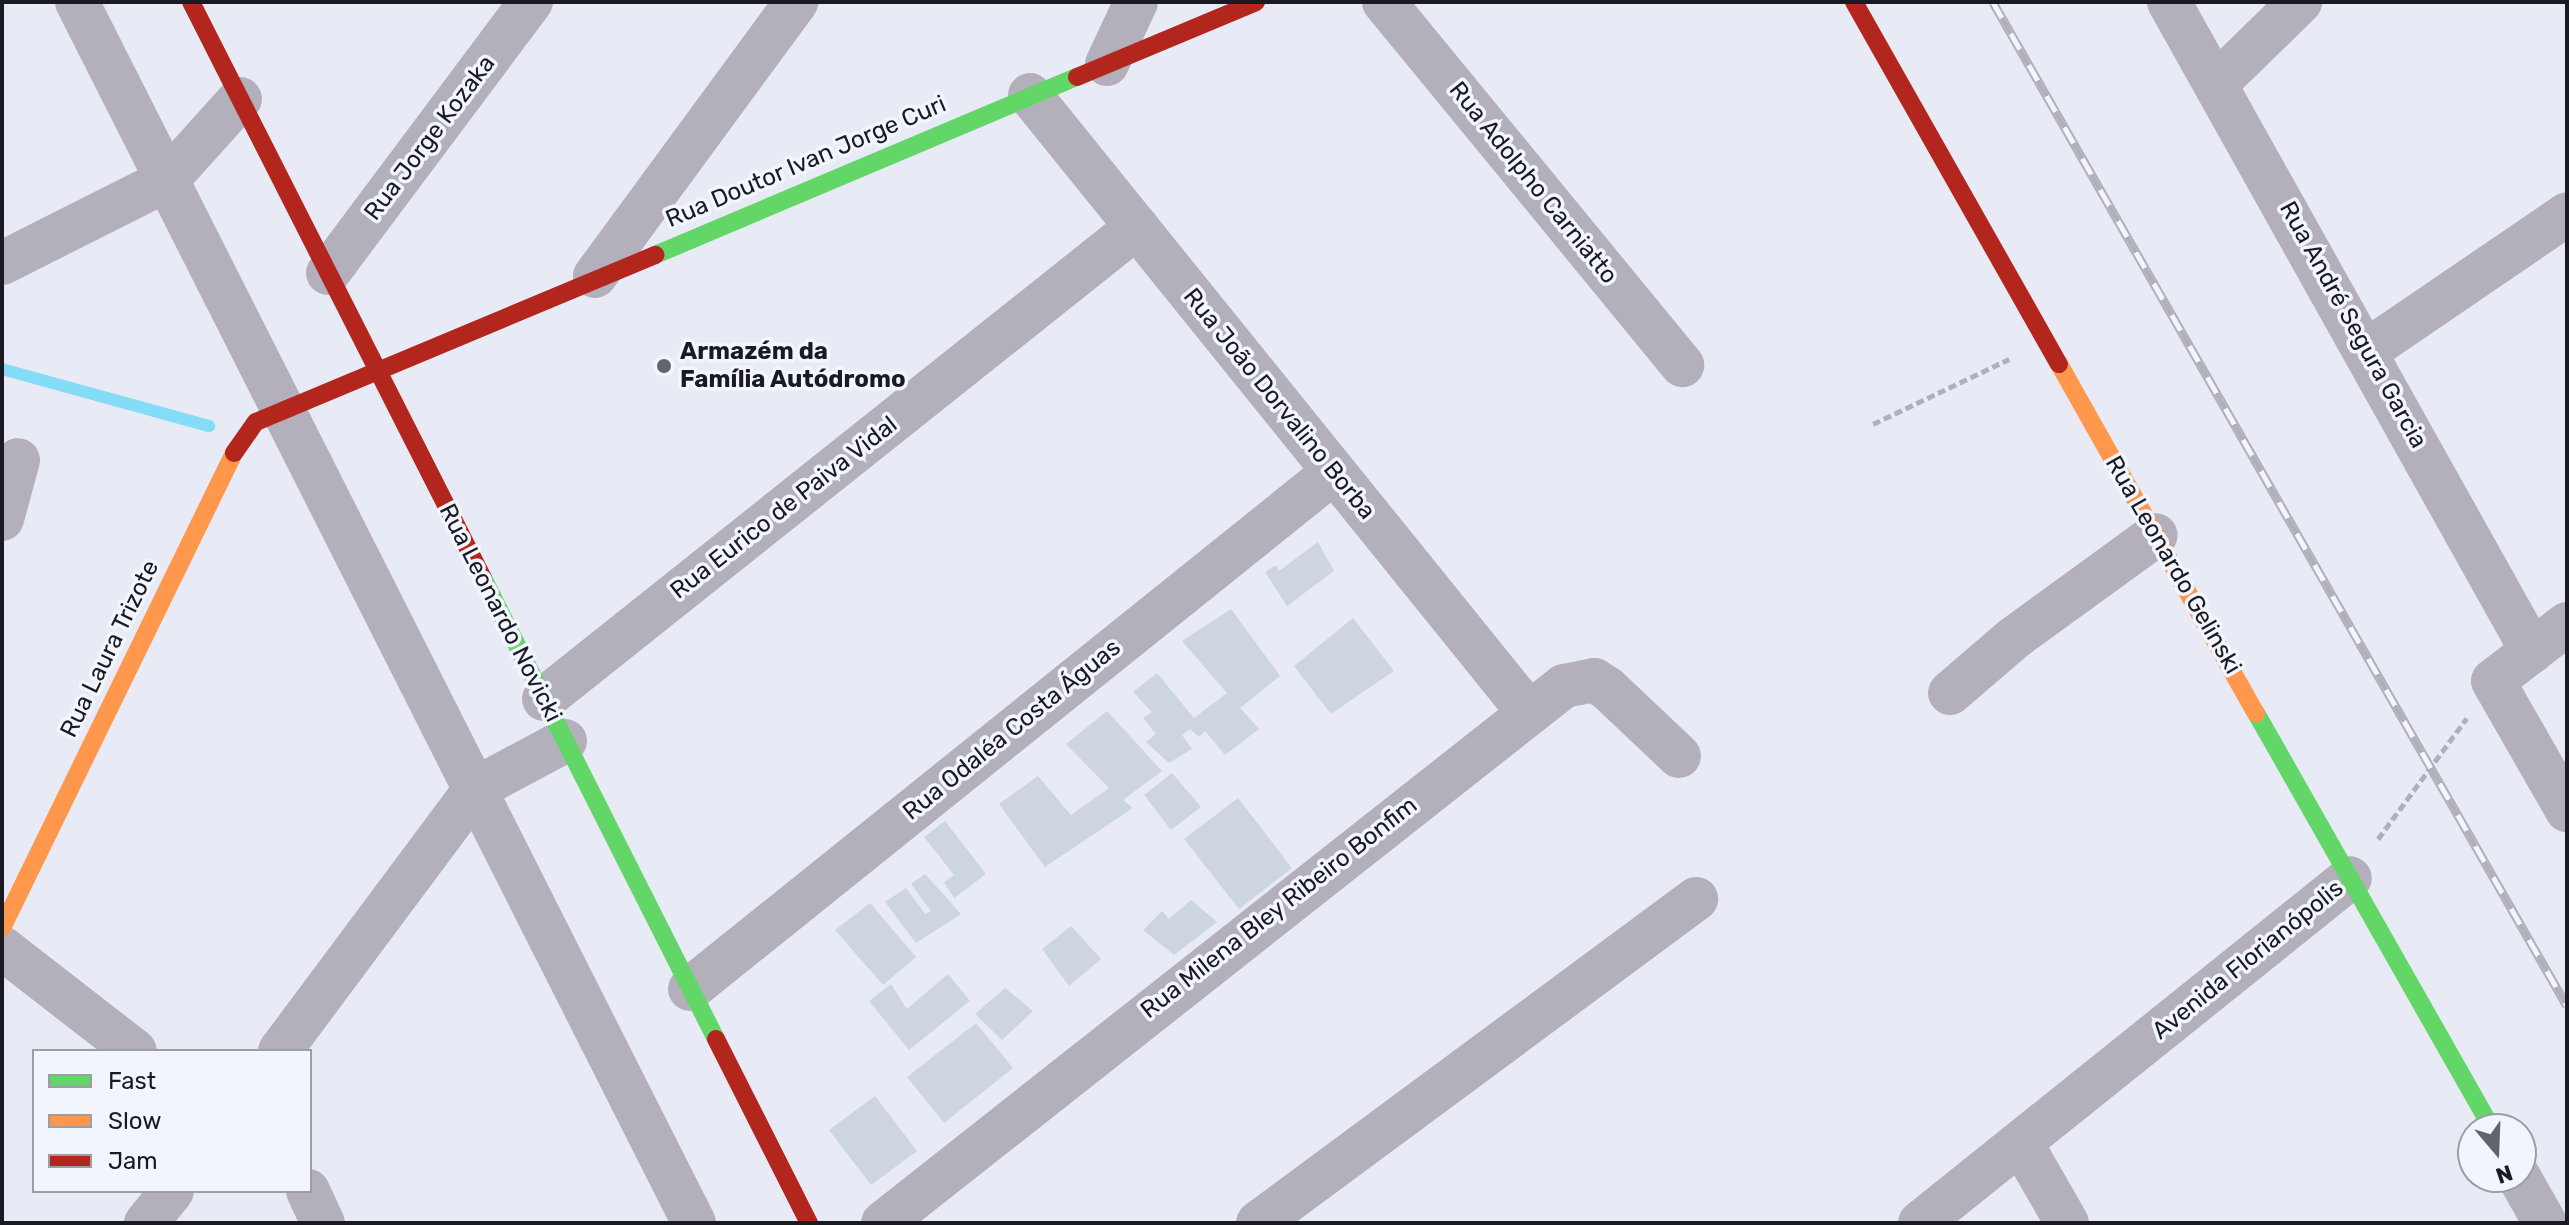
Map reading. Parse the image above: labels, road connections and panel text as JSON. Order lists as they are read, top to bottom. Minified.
{"streets":{"street":["Rua Jorge Kozaka","Rua Doutor Ivan Jorge Curi","Rua Adolpho Carniatto","Rua André Segura Garcia","Rua João Dorvalino Borba","Rua Eurico de Paiva Vidal","Rua Leonardo Gelinski","Rua Leonardo Novicki","Rua Laura Trizote","Rua Odaléa Costa Águas","Rua Milena Bley Ribeiro Bonfim","Avenida Florianópolis"]},"crossings":[["Rua Jorge Kozaka","Rua Leonardo Novicki"],["Rua Doutor Ivan Jorge Curi","Rua João Dorvalino Borba"],["Rua Doutor Ivan Jorge Curi","Rua Leonardo Novicki"],["Rua Doutor Ivan Jorge Curi","Rua Laura Trizote"],["Rua João Dorvalino Borba","Rua Eurico de Paiva Vidal"],["Rua João Dorvalino Borba","Rua Odaléa Costa Águas"],["Rua João Dorvalino Borba","Rua Milena Bley Ribeiro Bonfim"],["Rua Eurico de Paiva Vidal","Rua Leonardo Novicki"],["Rua Leonardo Gelinski","Avenida Florianópolis"],["Rua Leonardo Novicki","Rua Laura Trizote"],["Rua Leonardo Novicki","Rua Odaléa Costa Águas"]],"places":["Armazém da Família Autódromo"],"legend":["Fast","Slow","Jam"],"north":"bottom"}
